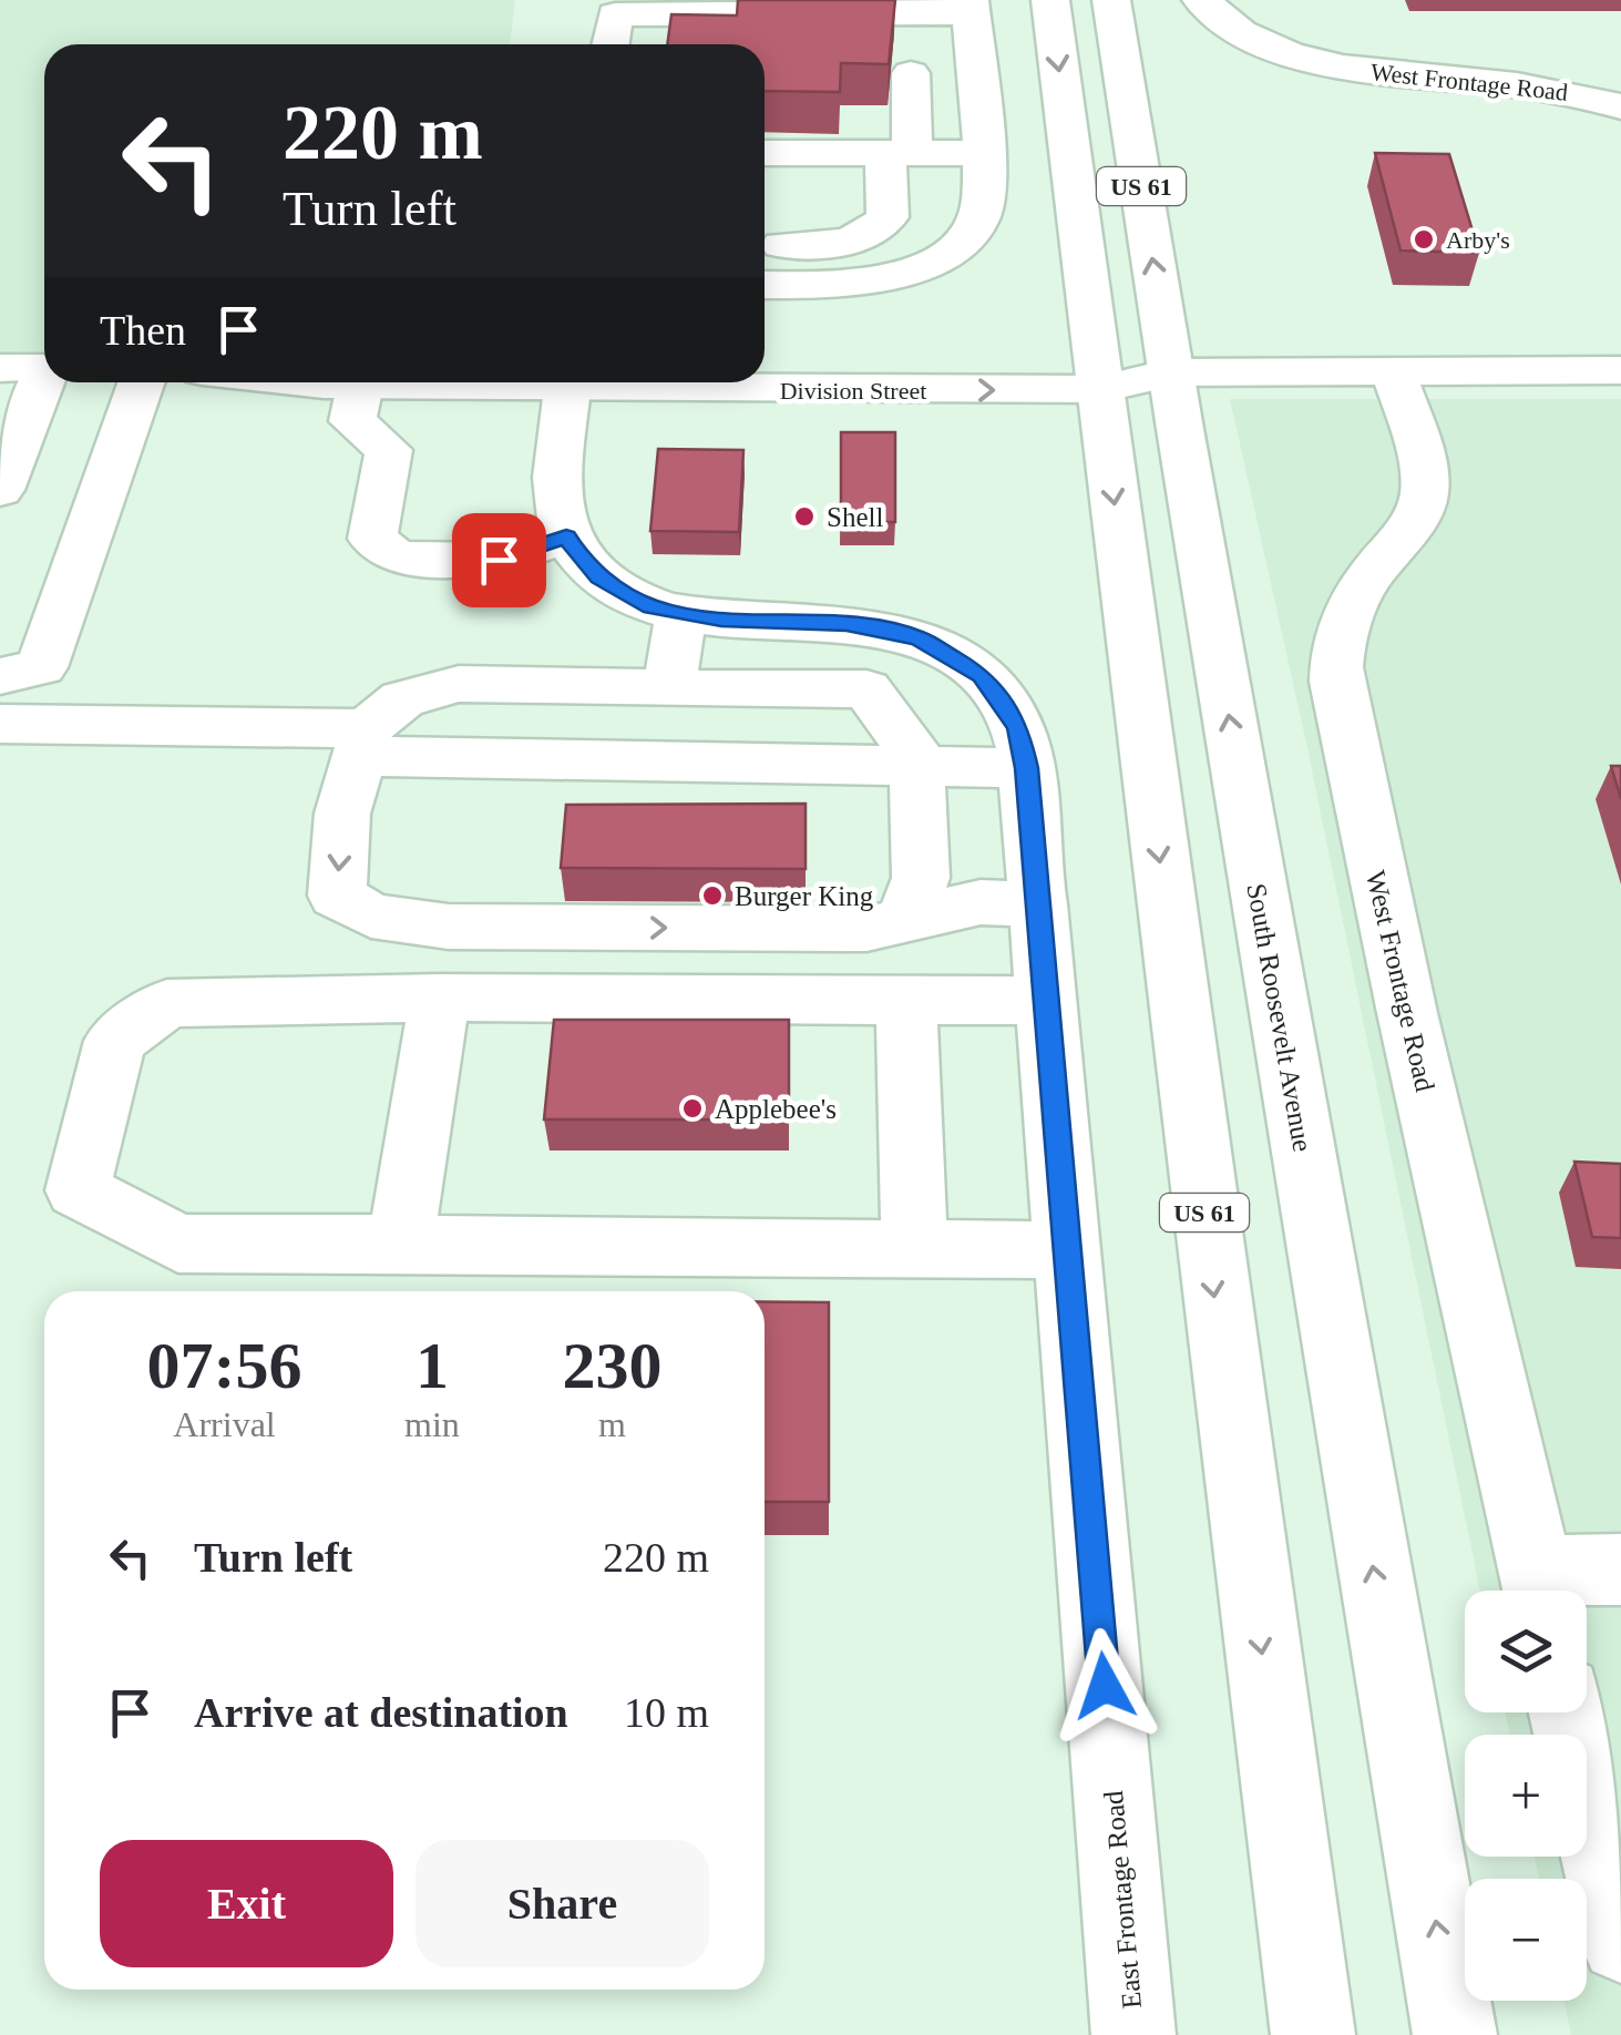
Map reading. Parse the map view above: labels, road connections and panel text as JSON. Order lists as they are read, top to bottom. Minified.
{"streets":{"main road":["West Frontage Road","US 61","Division Street","South Roosevelt Avenue","East Frontage Road"]},"crossings":[["West Frontage Road","Division Street"],["US 61","Division Street"],["Division Street","South Roosevelt Avenue"]],"places":["Arby's","Shell","Burger King","Applebee's"],"page":{"turn":["220 m","Turn left"],"then":"Then","eta":["07:56","Arrival","1","min","230","m"],"list":[{"name":"Turn left","value":"220 m"},{"name":"Arrive at destination","value":"10 m"}],"map_buttons":["+","−"],"buttons":["Exit","Share"]}}
